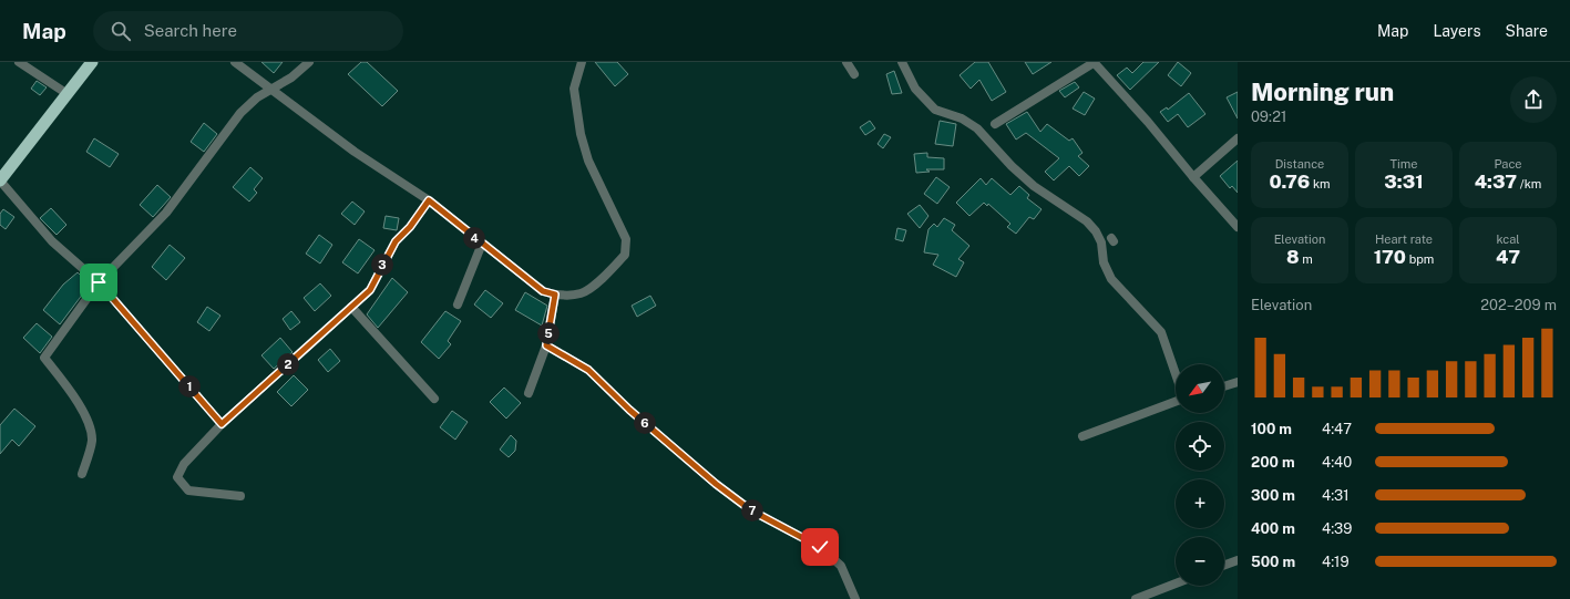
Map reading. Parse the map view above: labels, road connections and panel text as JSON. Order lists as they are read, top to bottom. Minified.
{"north":"bottom left","page":{"header":"Map","search":"Search here","nav":["Map","Layers","Share"],"heading":["Morning run","09:21"],"stats":[["Distance","0.76 km"],["Time","3:31"],["Pace","4:37 /km"],["Elevation","8 m"],["Heart rate","170 bpm"],["kcal","47"]],"pins":["4","3","5","2","1","6","7"],"chart":["Elevation","202–209 m"],"map_buttons":["+","−"],"list":[{"name":"100 m","note":"4:47"},{"name":"200 m","note":"4:40"},{"name":"300 m","note":"4:31"},{"name":"400 m","note":"4:39"},{"name":"500 m","note":"4:19"}]}}
